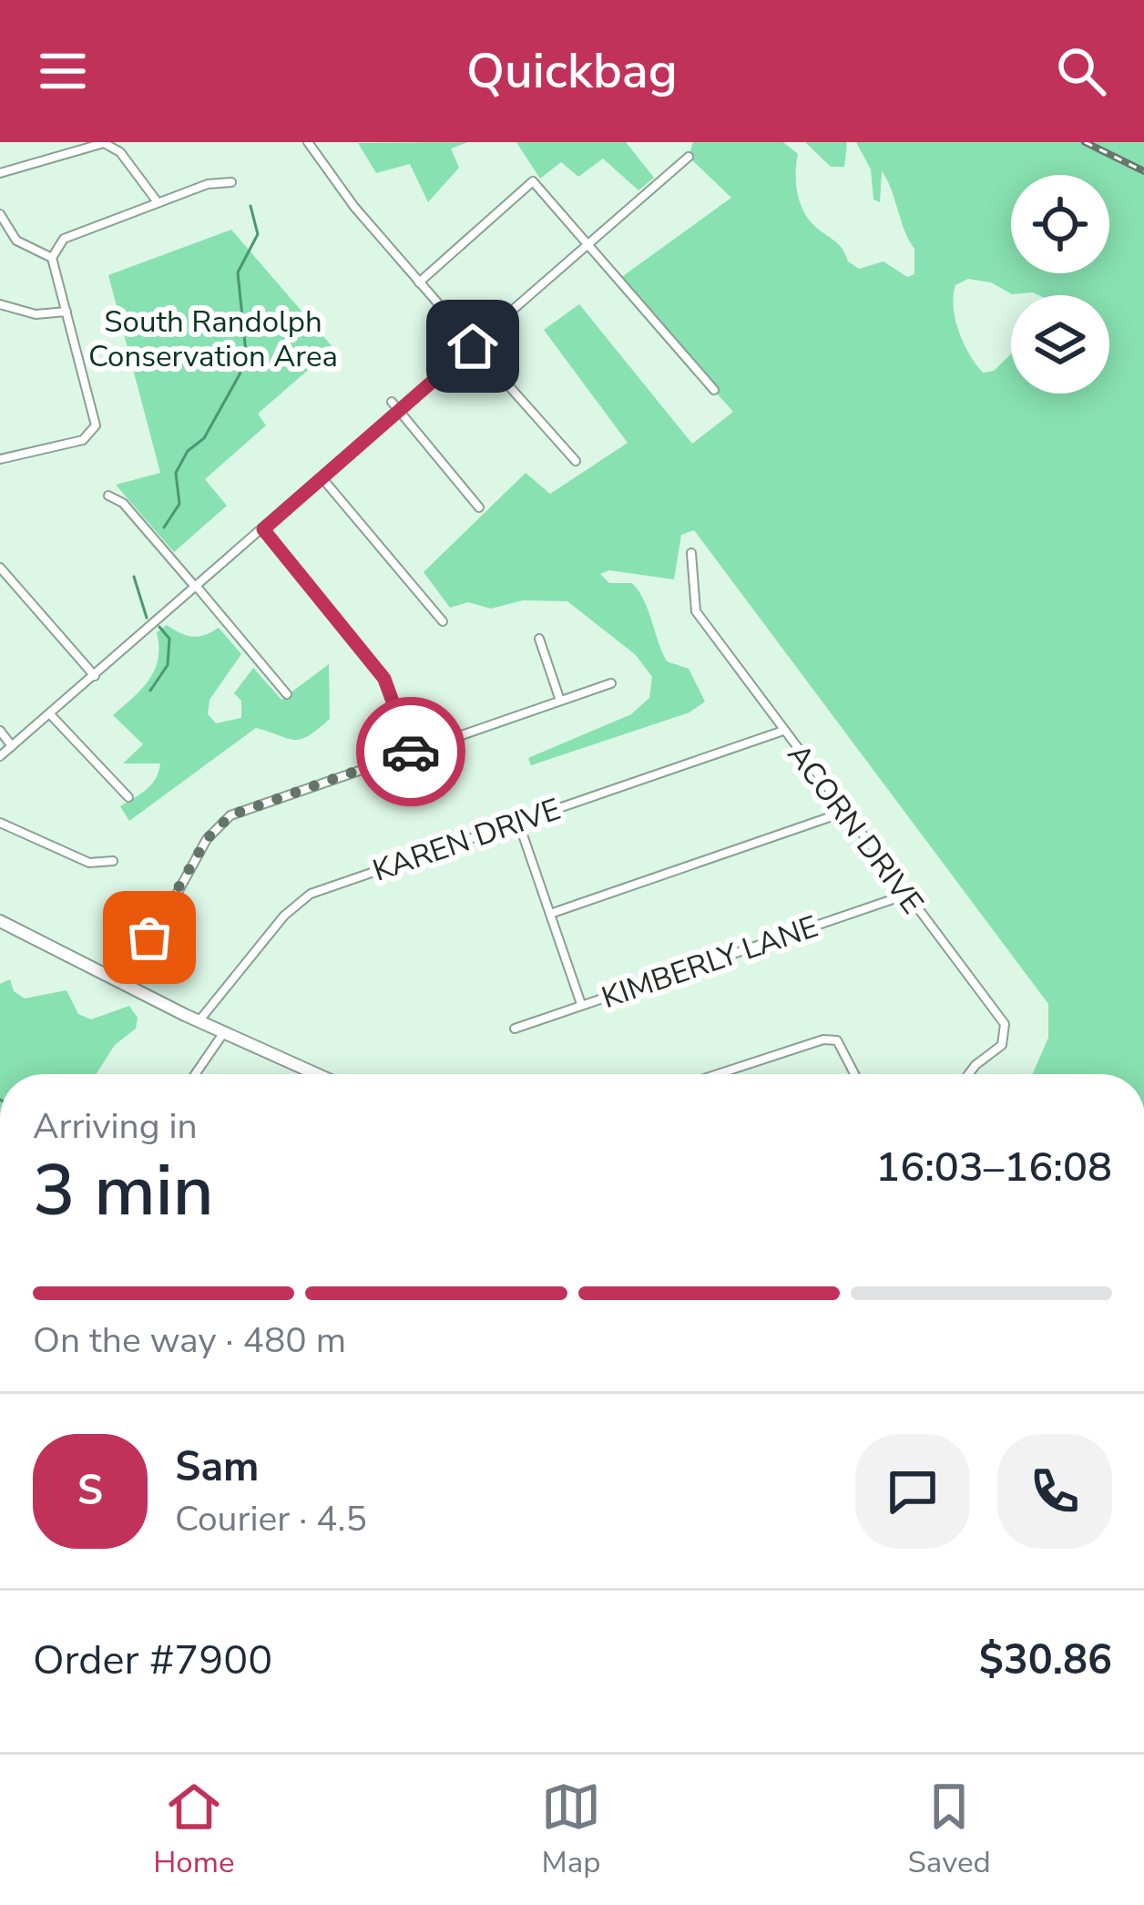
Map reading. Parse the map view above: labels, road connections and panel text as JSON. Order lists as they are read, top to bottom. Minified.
{"streets":{"street":["ACORN DRIVE","KAREN DRIVE","KIMBERLY LANE"]},"crossings":[["ACORN DRIVE","KAREN DRIVE"],["ACORN DRIVE","KIMBERLY LANE"]],"parks":["South Randolph Conservation Area"],"page":{"header":"Quickbag","heading":["3 min","Arriving in","16:03–16:08"],"panel":["Sam","Courier · 4.5","Order #7900","$30.86"],"bar":"On the way · 480 m","round":"S","tabs":["Home","Map","Saved"]}}
